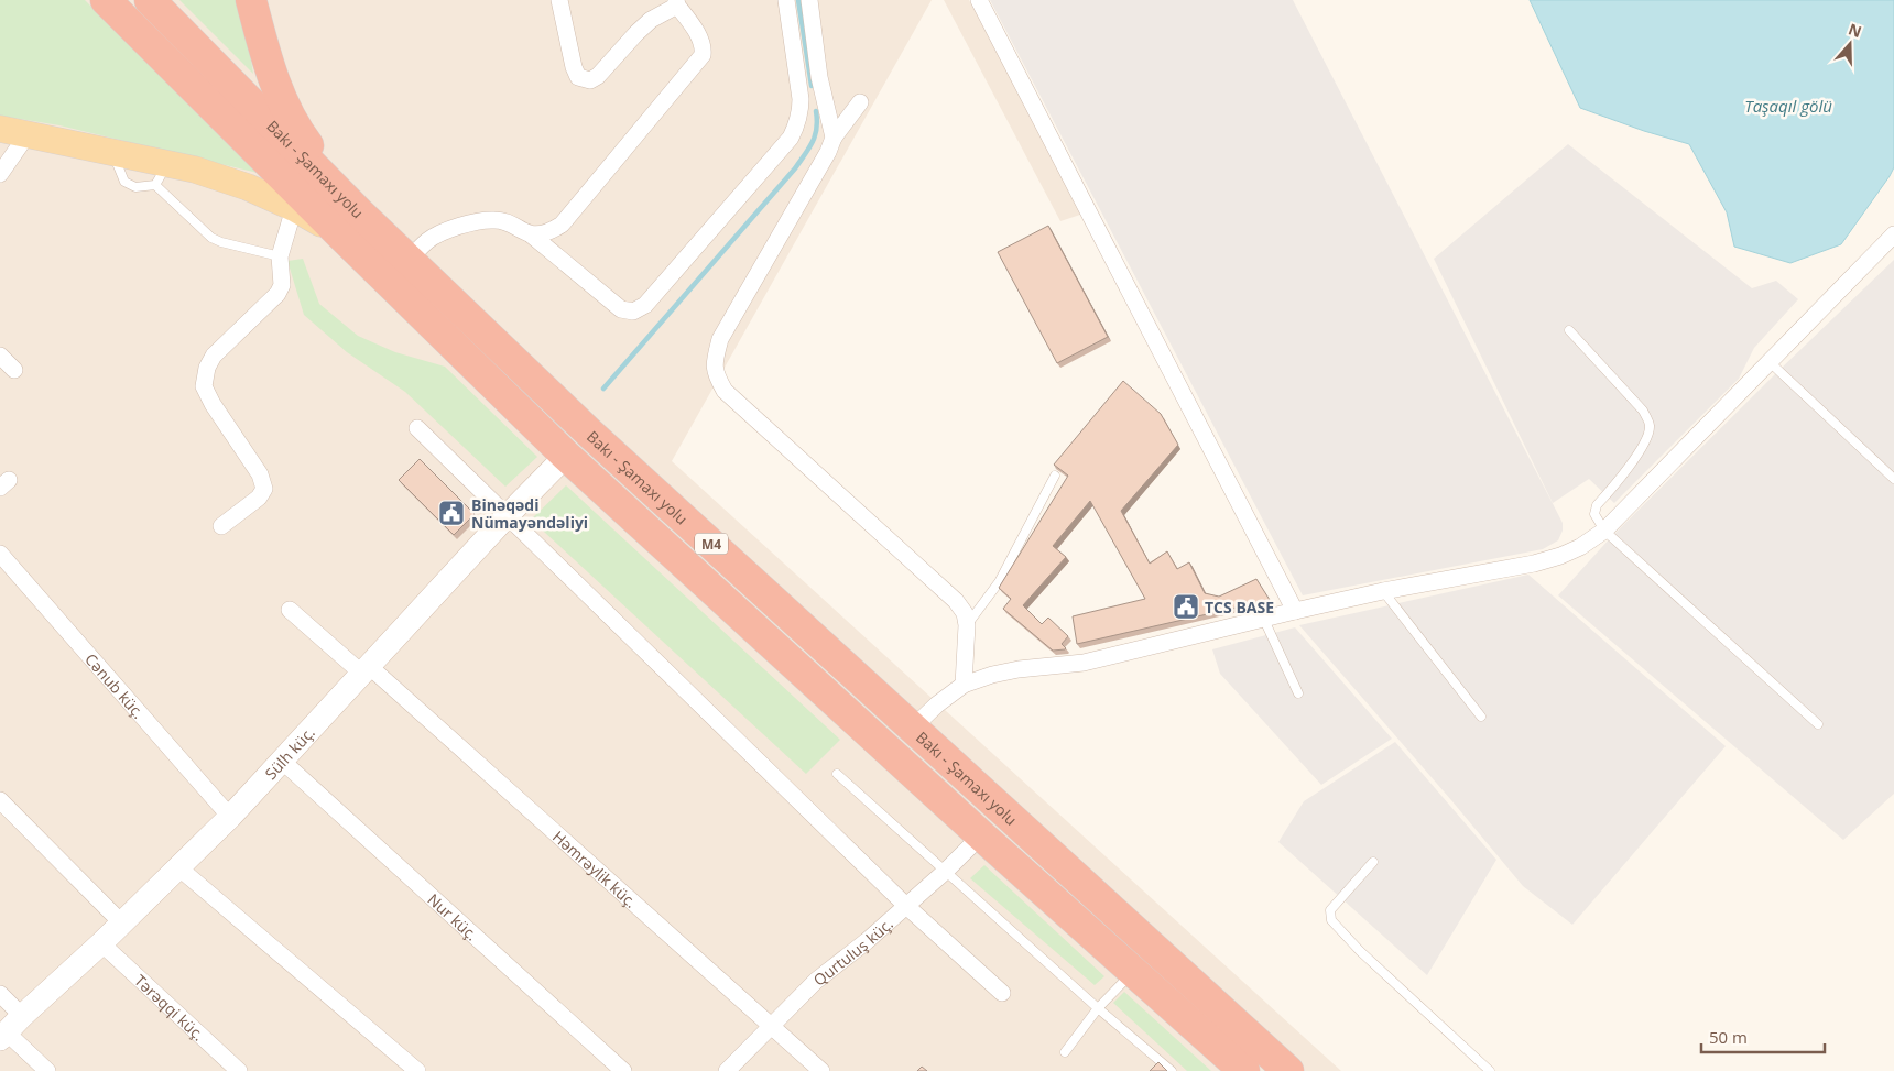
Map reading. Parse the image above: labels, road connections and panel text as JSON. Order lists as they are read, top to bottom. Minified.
{"streets":{"highway":["Bakı - Şamaxı yolu","M4"],"street":["Cənub küç.","Sülh küç.","Həmrəylik küç.","Nur küç.","Qurtuluş küç.","Tərəqqi küç."]},"crossings":[["Bakı - Şamaxı yolu","Sülh küç."],["Bakı - Şamaxı yolu","Qurtuluş küç."],["Cənub küç.","Sülh küç."],["Sülh küç.","Həmrəylik küç."],["Sülh küç.","Nur küç."],["Sülh küç.","Tərəqqi küç."],["Həmrəylik küç.","Qurtuluş küç."]],"water":["Taşaqıl gölü"],"places":{"public building":["Binəqədi Nümayəndəliyi","TCS BASE"]},"scale_bar":"50 m","north":"top"}
